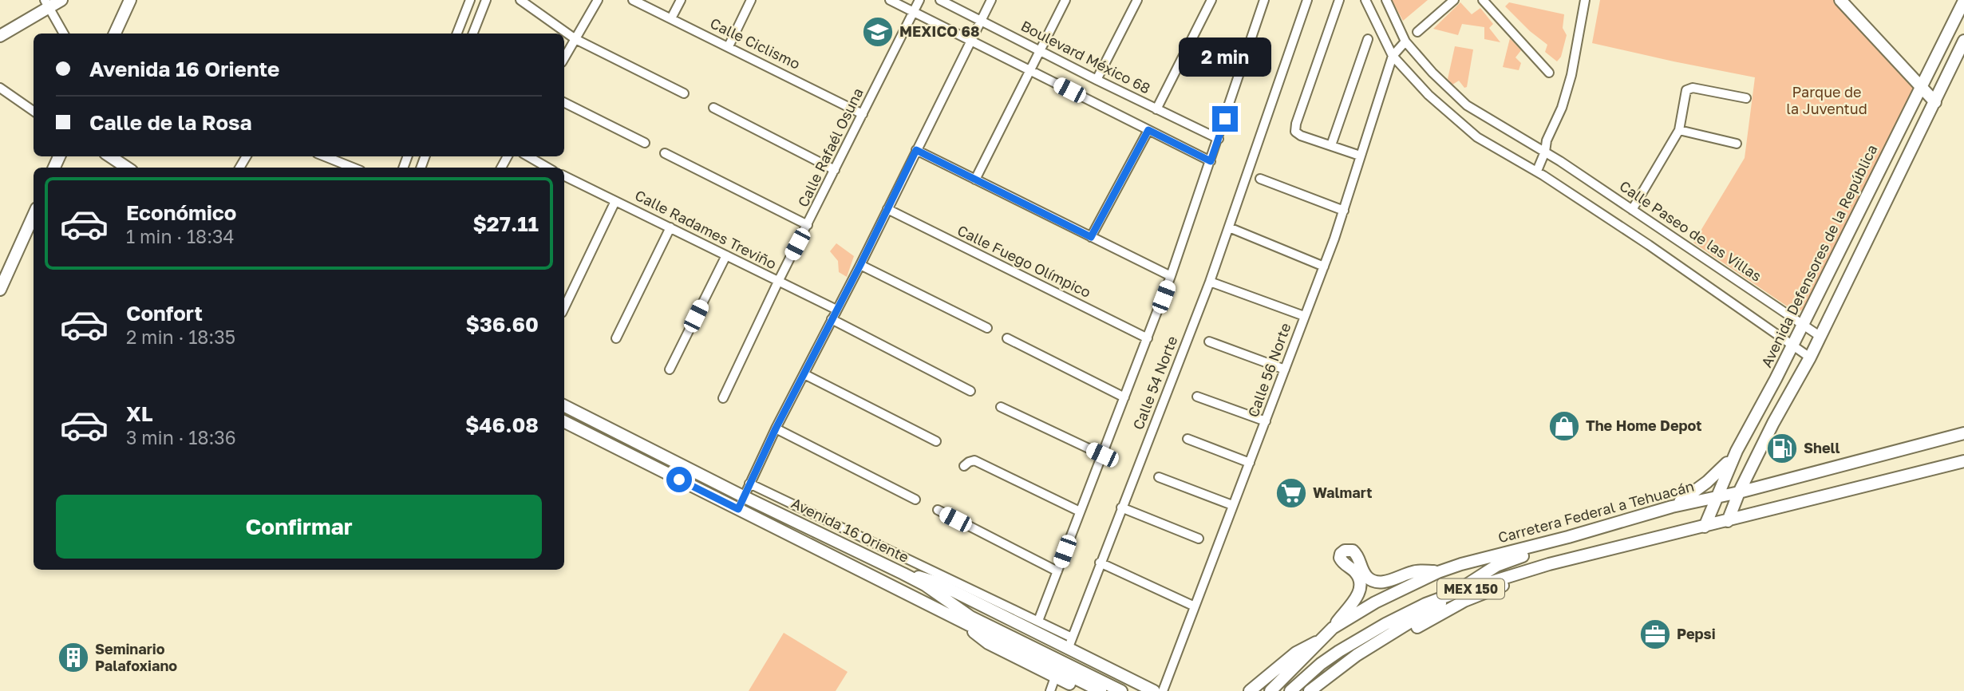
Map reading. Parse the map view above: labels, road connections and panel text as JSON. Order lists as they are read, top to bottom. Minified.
{"streets":{"main road":["Avenida Defensores de la República","Carretera Federal a Tehuacán","Avenida 16 Oriente","MEX 150"],"street":["Calle Ciclismo","Boulevard México 68","Calle Rafaél Osuna","Calle Radames Treviño","Calle Paseo de las Villas","Calle Fuego Olímpico","Calle 56 Norte","Calle 54 Norte"]},"crossings":[["Calle Ciclismo","Calle Rafaél Osuna"],["Calle Rafaél Osuna","Calle Radames Treviño"],["Calle Paseo de las Villas","Avenida Defensores de la República"],["Avenida Defensores de la República","Carretera Federal a Tehuacán"],["Avenida Defensores de la República","MEX 150"]],"parks":["Parque de la Juventud"],"places":{"school or university":["MEXICO 68"],"shop":["The Home Depot"],"fuel station":["Shell"],"supermarket":["Walmart"],"office":["Pepsi"],"building":["Seminario Palafoxiano"]},"page":{"banner":["Avenida 16 Oriente","Calle de la Rosa"],"bubble":"2 min","list":[{"name":"Económico","note":"1 min · 18:34","value":"$27.11"},{"name":"Confort","note":"2 min · 18:35","value":"$36.60"},{"name":"XL","note":"3 min · 18:36","value":"$46.08"}],"buttons":"Confirmar"}}
